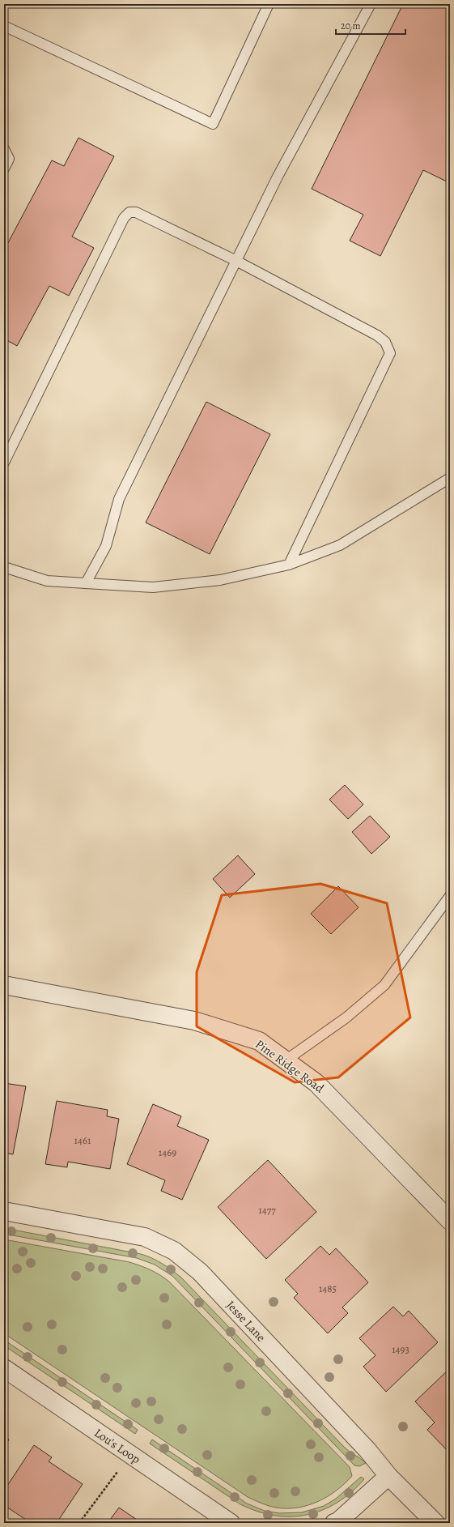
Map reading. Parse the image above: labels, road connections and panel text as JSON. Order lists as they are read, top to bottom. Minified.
{"streets":{"street":["Pine Ridge Road","Jesse Lane","Lou's Loop"]},"house_numbers":["1461","1469","1477","1485","1493"],"scale_bar":"20 m"}
